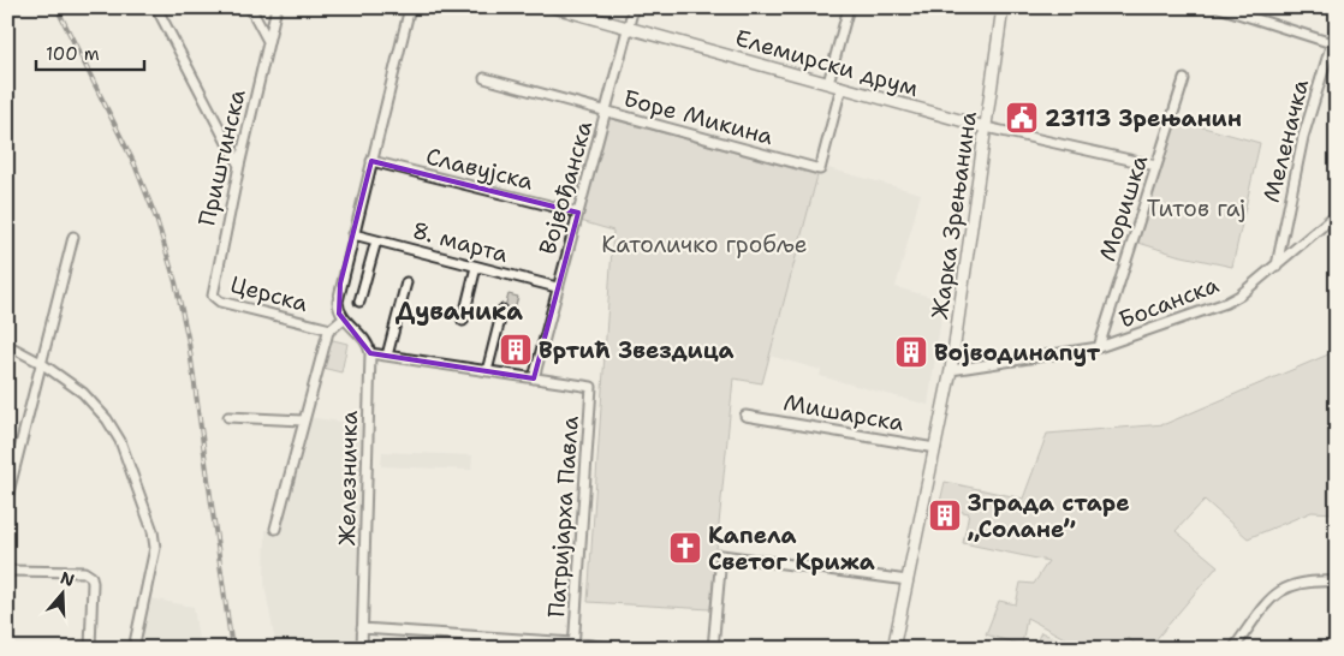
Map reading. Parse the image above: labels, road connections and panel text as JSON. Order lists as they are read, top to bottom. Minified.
{"streets":{"main road":["Елемирски друм","Жарка Зрењанина"],"street":["Боре Микина","Меленачка","Приштинска","Славујска","Војвођанска","Моришка","8. марта","Церска","Босанска","Мишарска","Железничка","Патријарха Павла"]},"crossings":[["Елемирски друм","Боре Микина"],["Елемирски друм","Војвођанска"],["Елемирски друм","Жарка Зрењанина"],["Боре Микина","Војвођанска"],["Меленачка","Босанска"],["Приштинска","Церска"],["Славујска","Војвођанска"],["Војвођанска","8. марта"],["Војвођанска","Патријарха Павла"],["Моришка","Босанска"],["Жарка Зрењанина","Босанска"],["Жарка Зрењанина","Мишарска"],["Церска","Железничка"]],"districts":["Дуваника"],"parks":["Титов гај","Католичко гробље"],"places":{"public building":["23113 Зрењанин"],"building":["Вртић Звездица","Војводинапут","Зграда старе „Солане”"],"church":["Капела Светог Крижа"]},"scale_bar":"100 m","north":"top"}
